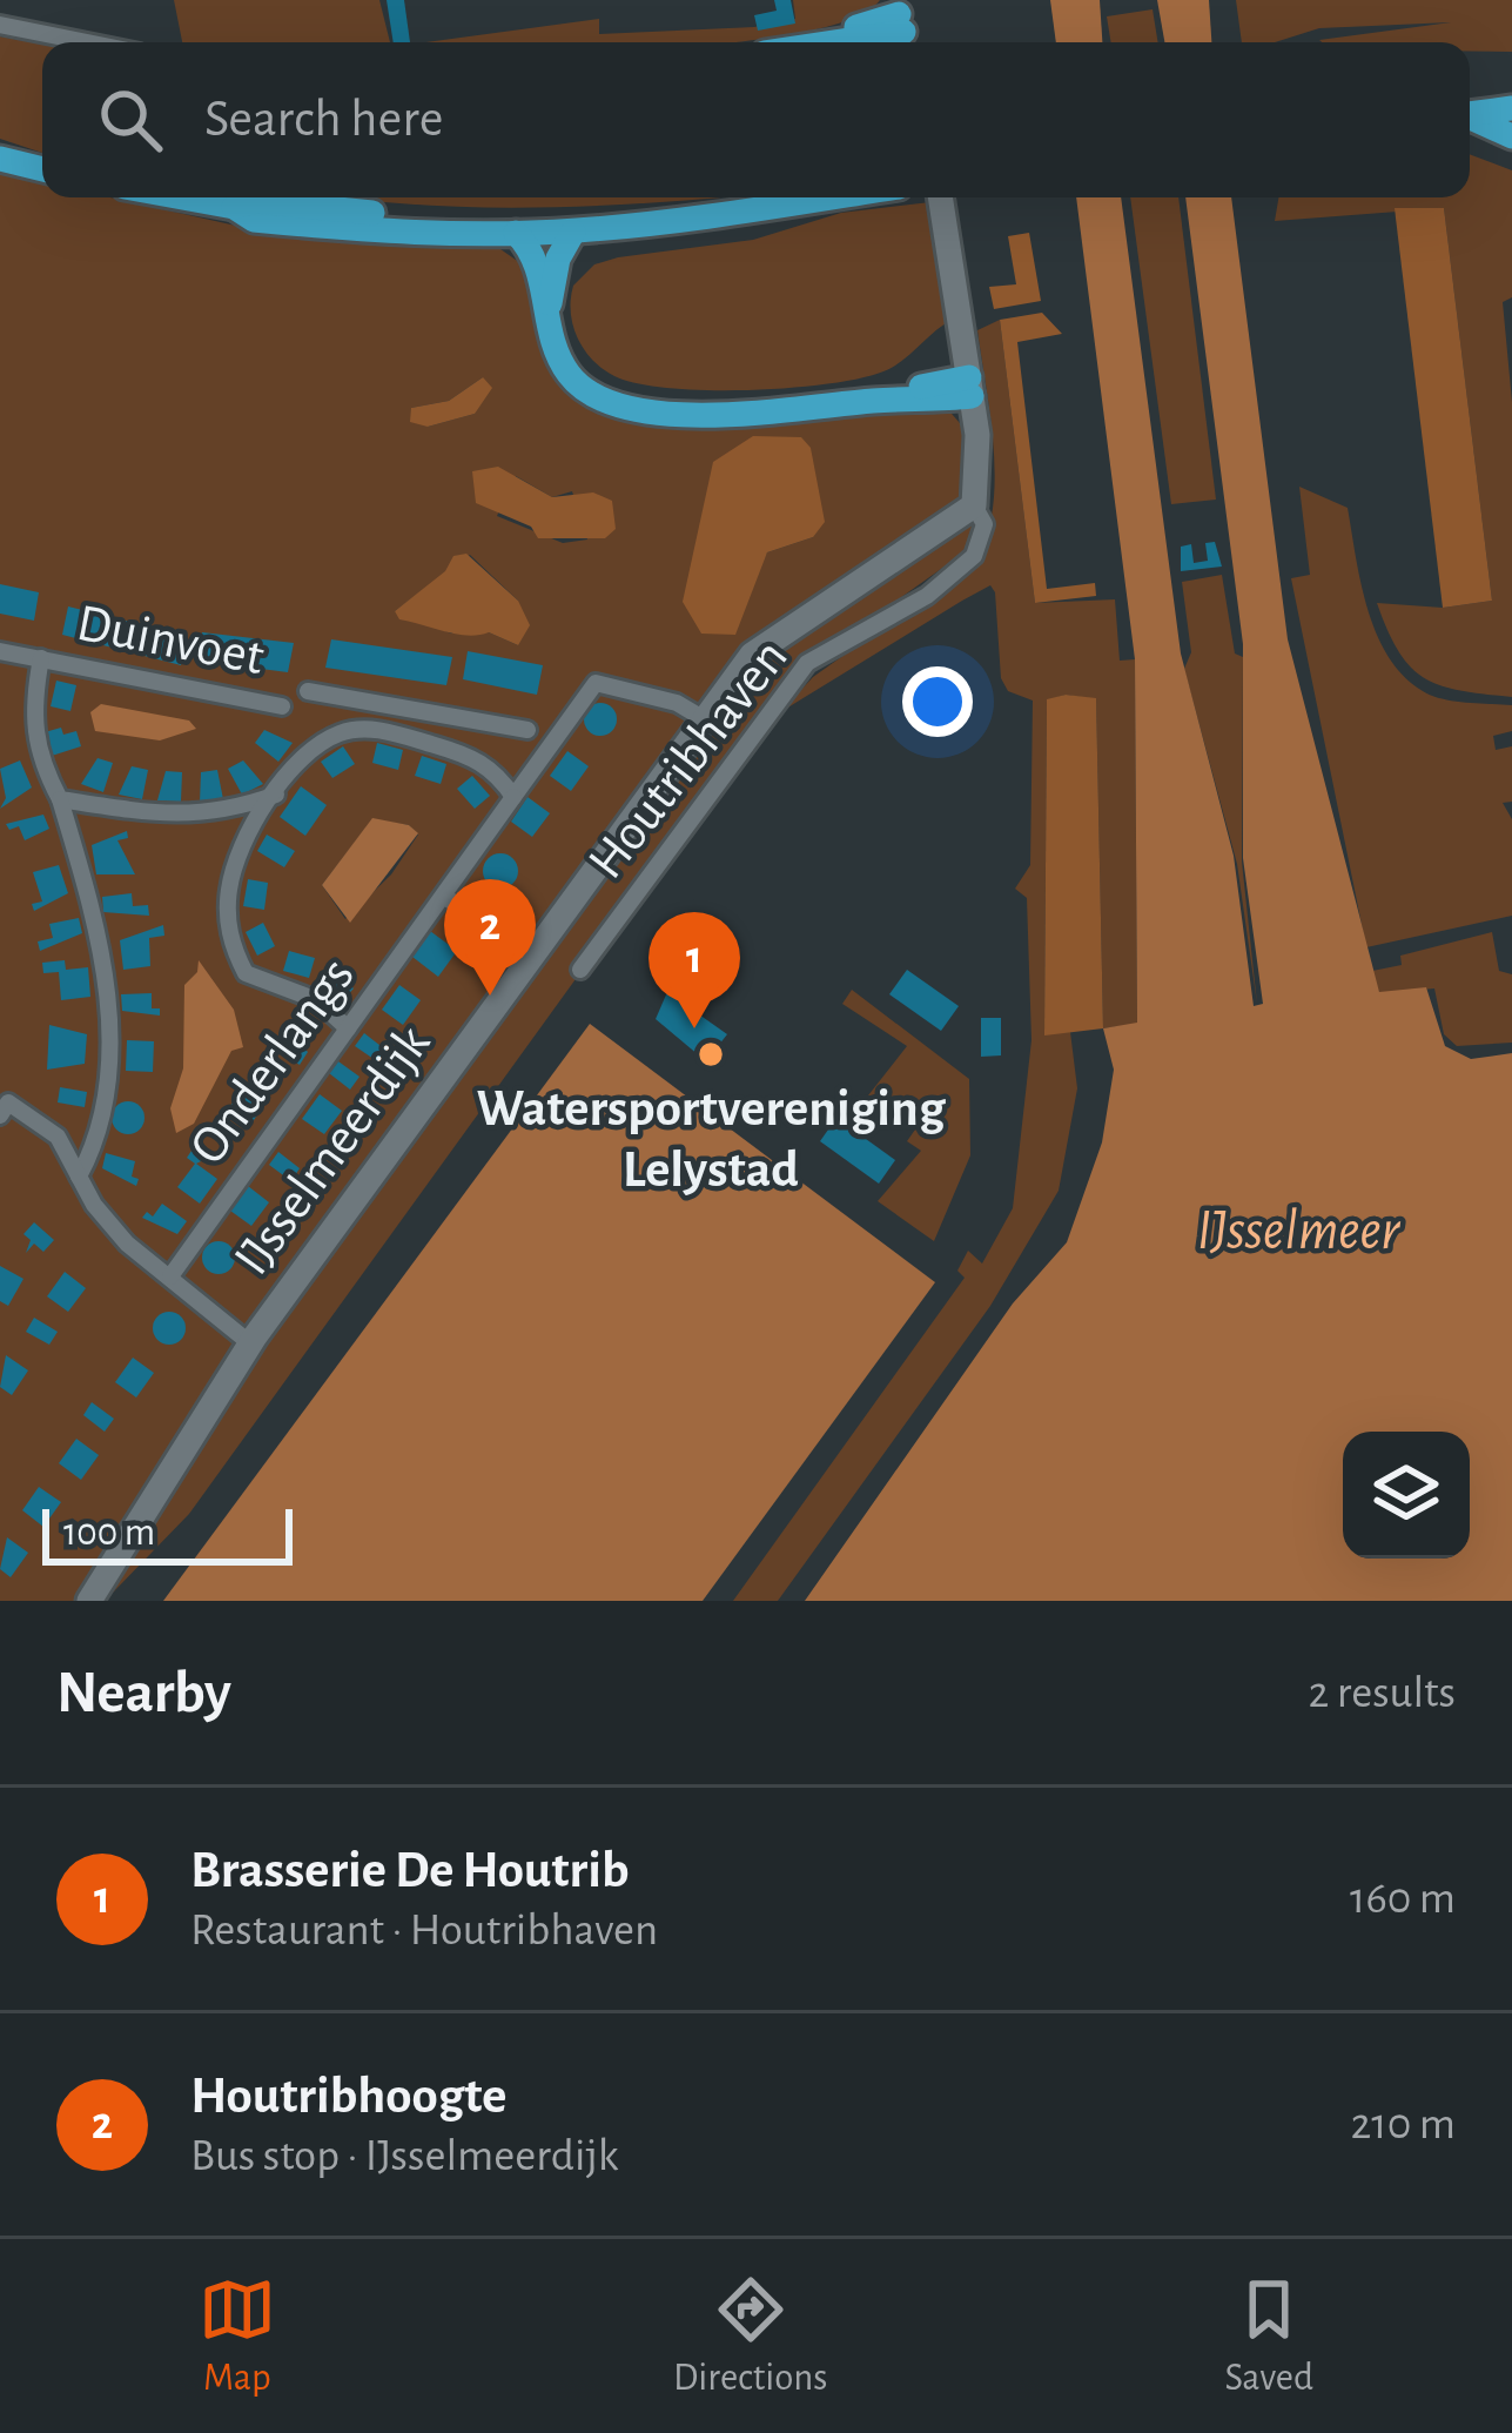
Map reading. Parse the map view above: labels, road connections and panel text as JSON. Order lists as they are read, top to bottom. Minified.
{"streets":{"street":["Duinvoet","Houtribhaven","Onderlangs","IJsselmeerdijk"]},"crossings":[["Houtribhaven","IJsselmeerdijk"]],"water":["IJsselmeer"],"places":["Watersportvereniging Lelystad"],"scale_bar":"100 m","page":{"search":"Search here","pins":["2","1"],"scale":"100 m","heading":["Nearby","2 results"],"list":[{"mark":"1","name":"Brasserie De Houtrib","note":"Restaurant · Houtribhaven","value":"160 m"},{"mark":"2","name":"Houtribhoogte","note":"Bus stop · IJsselmeerdijk","value":"210 m"}],"nav":["Map","Directions","Saved"]}}
